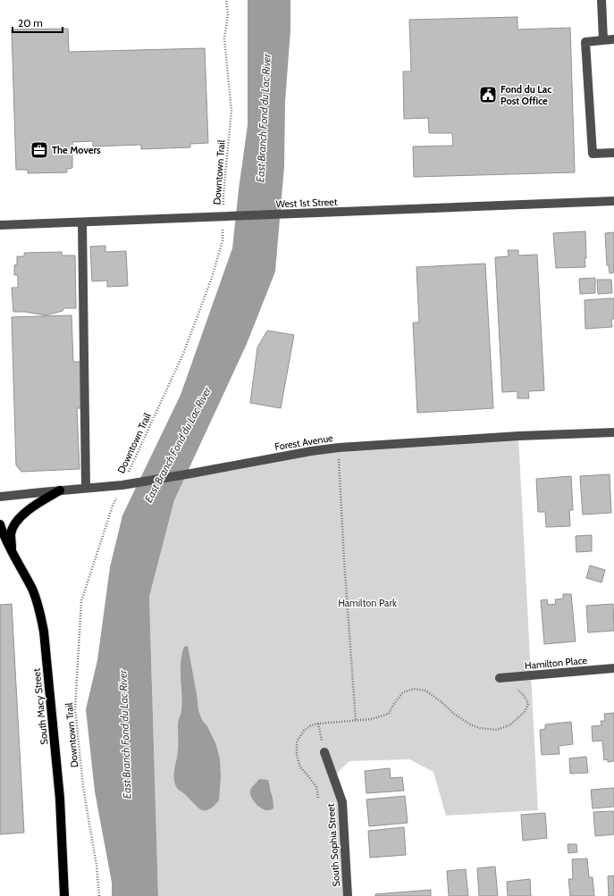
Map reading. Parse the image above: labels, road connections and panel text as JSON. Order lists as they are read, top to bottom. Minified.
{"streets":{"main road":["South Macy Street"],"street":["West 1st Street","Forest Avenue","Hamilton Place","South Sophia Street"],"path":["Downtown Trail"]},"crossings":[["Downtown Trail","West 1st Street"],["Downtown Trail","Forest Avenue"]],"water":["East Branch Fond du Lac River"],"parks":["Hamilton Park"],"places":{"public building":["Fond du Lac Post Office"],"office":["The Movers"]},"scale_bar":"20 m"}
